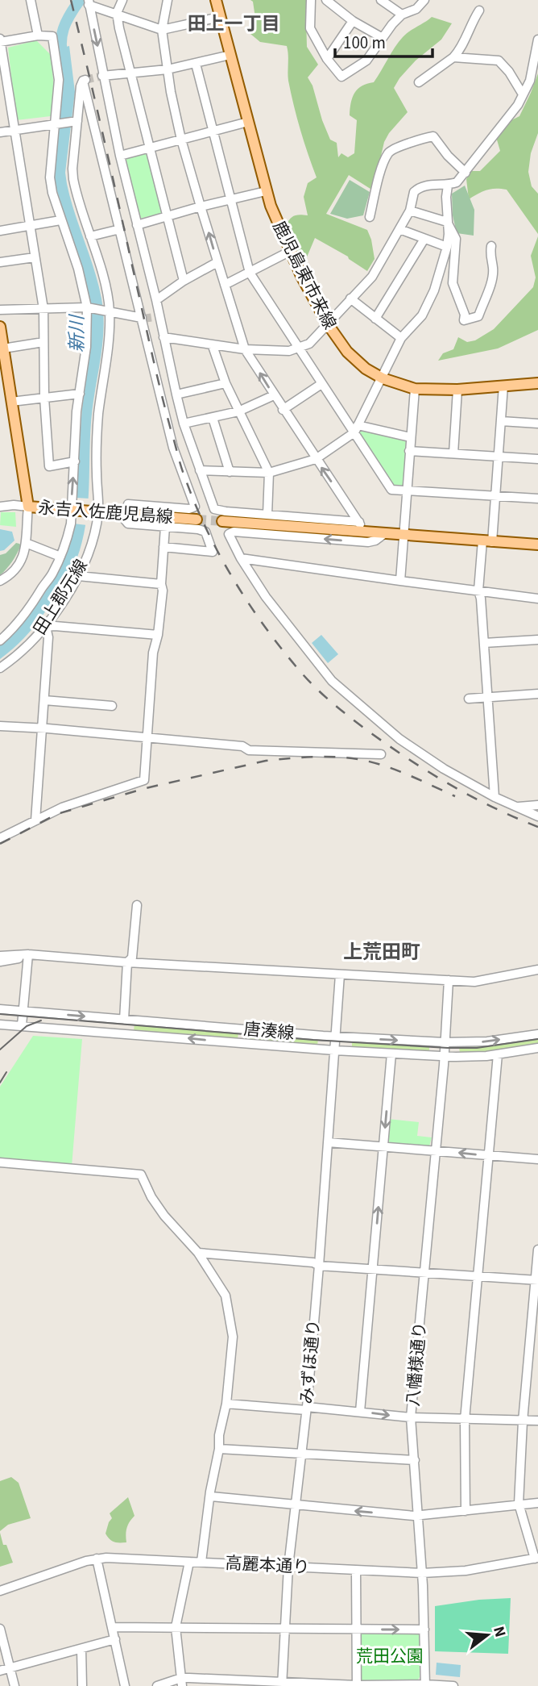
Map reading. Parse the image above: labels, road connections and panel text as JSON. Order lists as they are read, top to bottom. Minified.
{"streets":{"main road":["鹿児島東市来線","永吉入佐鹿児島線"],"street":["田上郡元線","唐湊線","みずほ通り","八幡様通り","高麗本通り"]},"crossings":[["永吉入佐鹿児島線","田上郡元線"],["唐湊線","みずほ通り"],["唐湊線","八幡様通り"],["みずほ通り","高麗本通り"],["八幡様通り","高麗本通り"]],"districts":["田上一丁目","上荒田町"],"water":["新川"],"parks":["荒田公園"],"scale_bar":"100 m","north":"right"}
